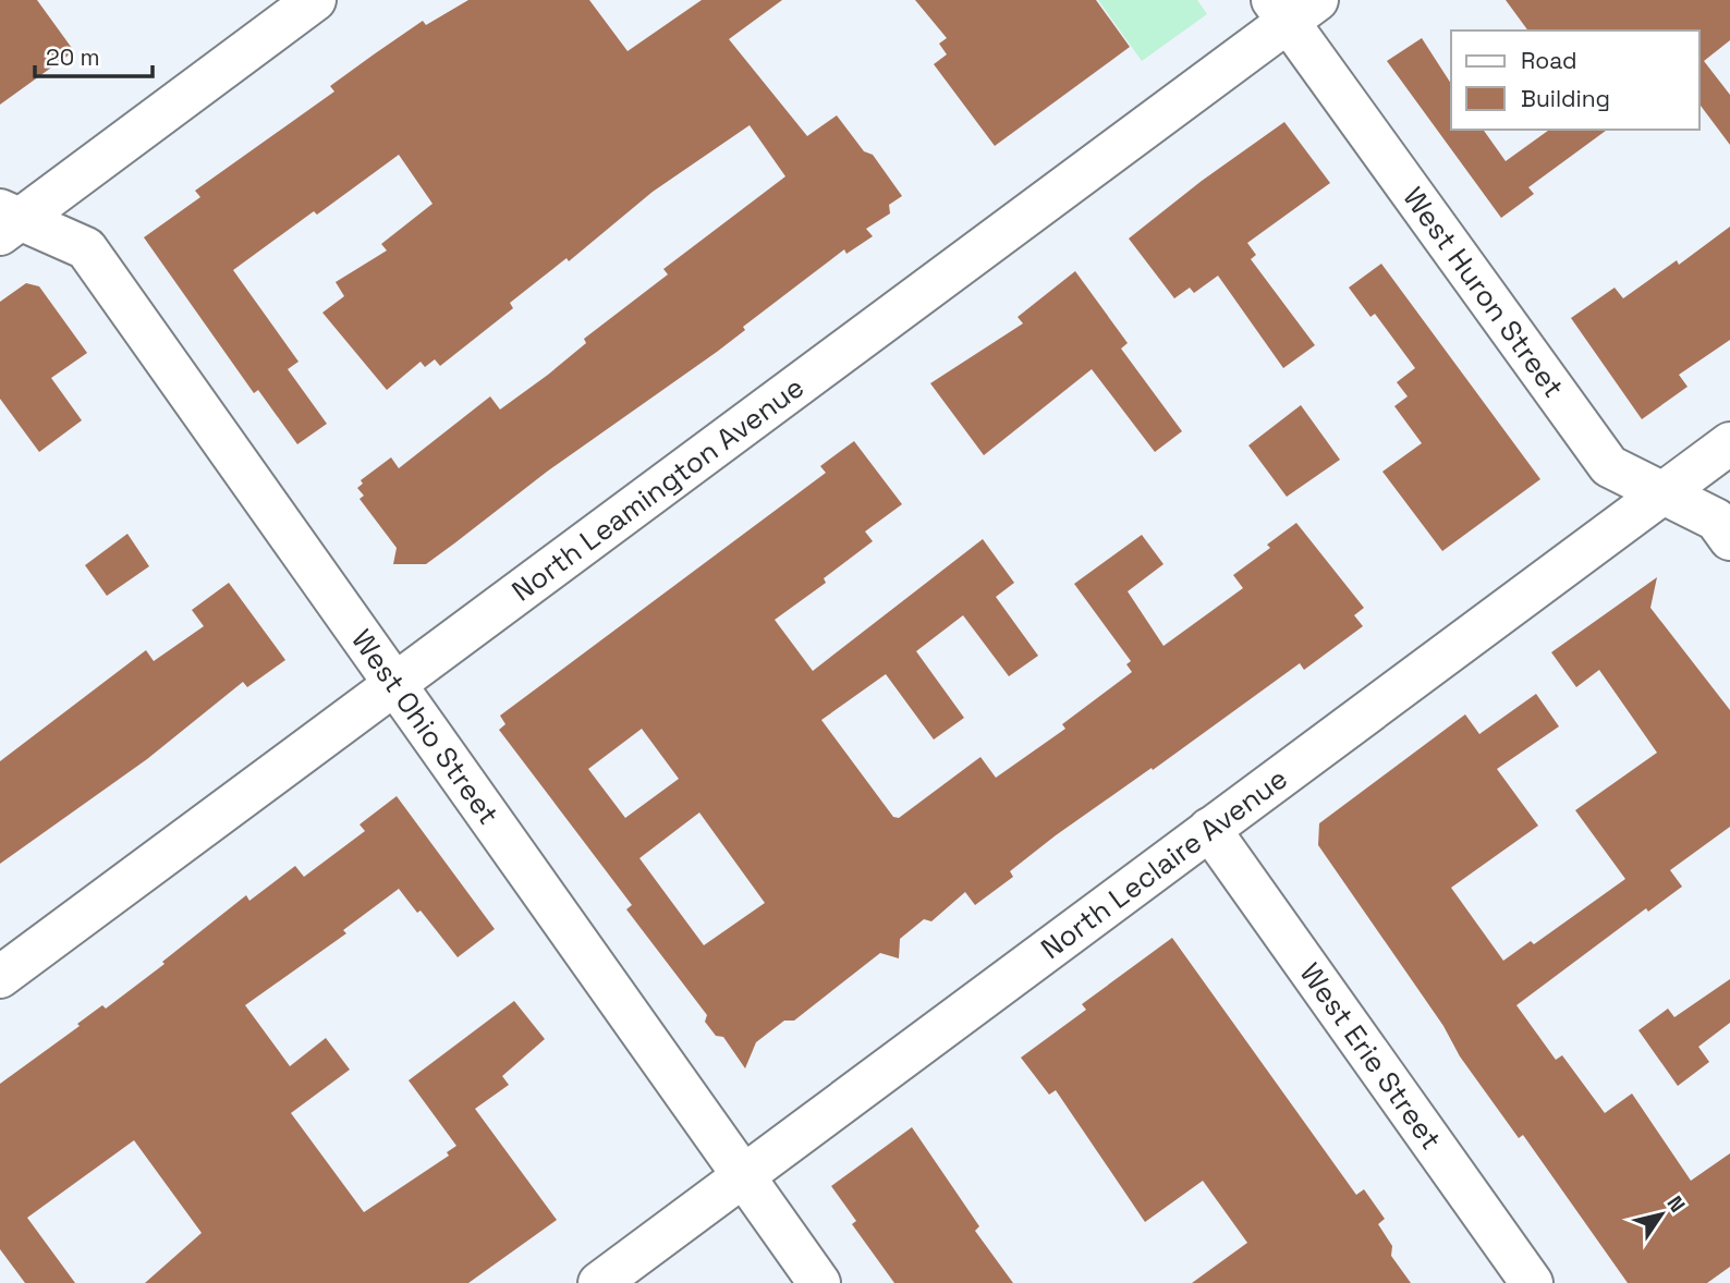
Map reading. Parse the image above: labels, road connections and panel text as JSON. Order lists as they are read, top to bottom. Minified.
{"streets":{"street":["West Huron Street","North Leamington Avenue","West Ohio Street","North Leclaire Avenue","West Erie Street"]},"crossings":[["West Huron Street","North Leamington Avenue"],["West Huron Street","North Leclaire Avenue"],["North Leamington Avenue","West Ohio Street"],["West Ohio Street","North Leclaire Avenue"],["North Leclaire Avenue","West Erie Street"]],"legend":["Road","Building"],"scale_bar":"20 m","north":"top right"}
